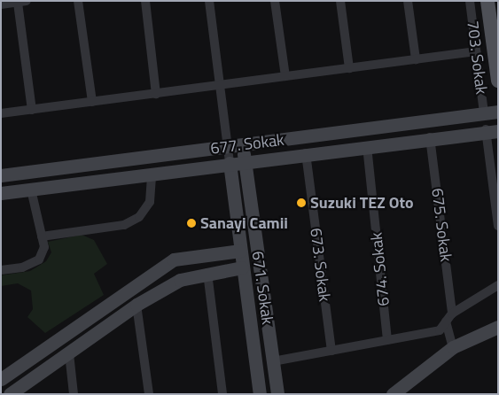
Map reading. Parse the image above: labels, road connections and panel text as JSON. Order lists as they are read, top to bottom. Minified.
{"streets":{"street":["703. Sokak","677. Sokak","675. Sokak","673. Sokak","674. Sokak","671. Sokak"]},"crossings":[["703. Sokak","677. Sokak"],["677. Sokak","675. Sokak"],["677. Sokak","673. Sokak"],["677. Sokak","674. Sokak"],["677. Sokak","671. Sokak"]],"places":["Suzuki TEZ Oto","Sanayi Camii"]}
